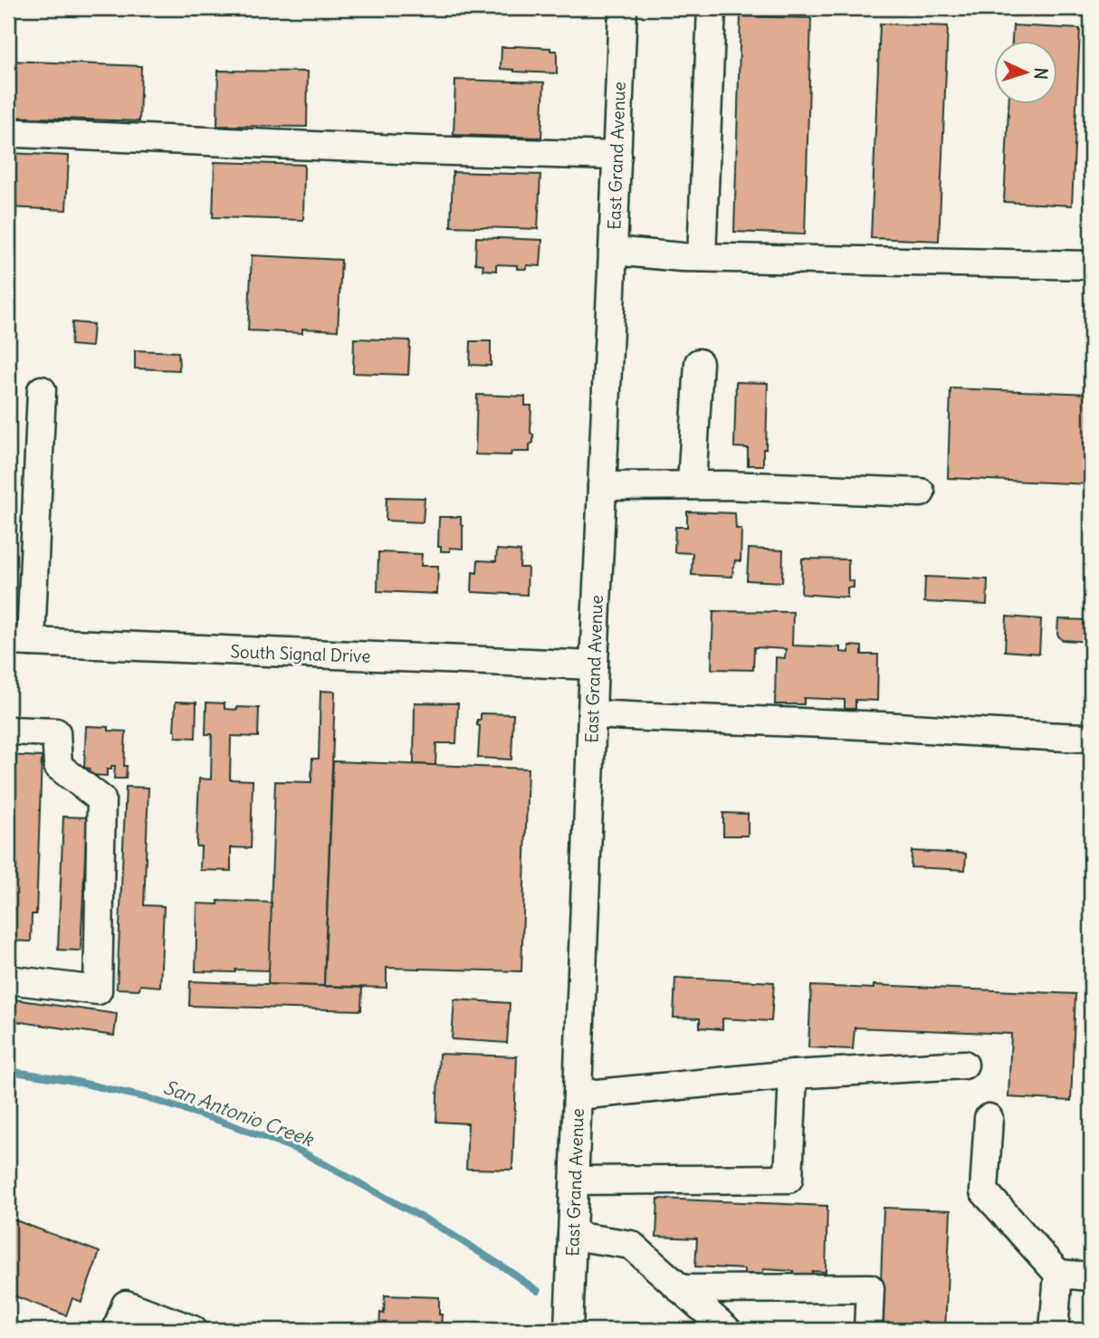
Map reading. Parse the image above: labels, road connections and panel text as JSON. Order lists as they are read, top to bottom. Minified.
{"streets":{"street":["East Grand Avenue","South Signal Drive"]},"crossings":[["East Grand Avenue","South Signal Drive"]],"water":["San Antonio Creek"],"north":"right"}
